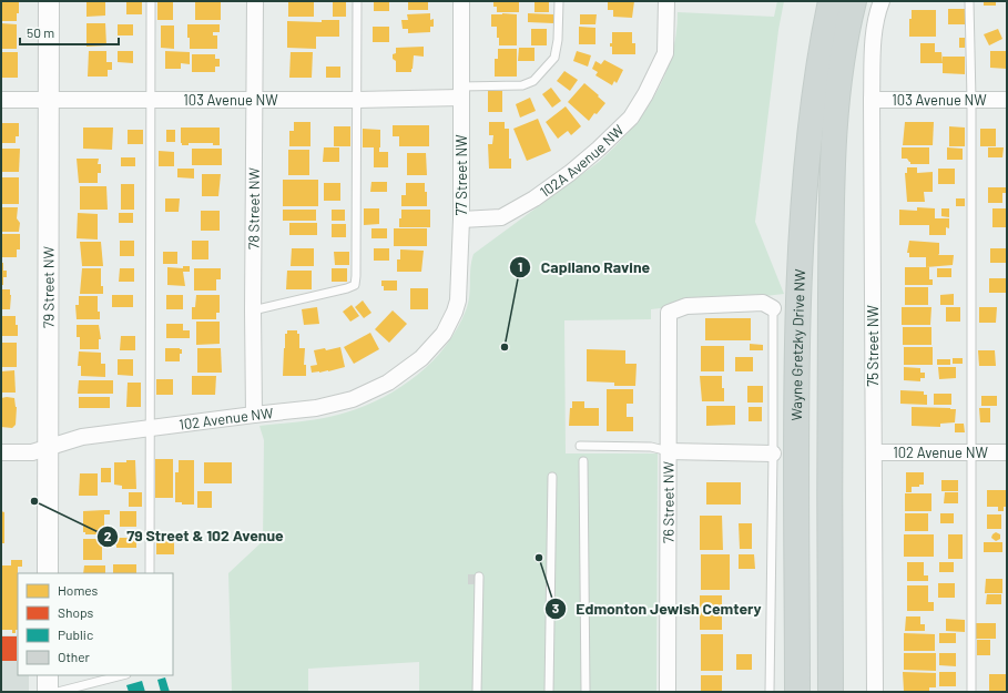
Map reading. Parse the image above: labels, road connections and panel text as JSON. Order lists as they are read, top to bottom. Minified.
{"streets":{"main road":["Wayne Gretzky Drive NW"],"street":["103 Avenue NW","102A Avenue NW","77 Street NW","78 Street NW","79 Street NW","75 Street NW","102 Avenue NW","76 Street NW"]},"crossings":[["103 Avenue NW","77 Street NW"],["103 Avenue NW","78 Street NW"],["103 Avenue NW","79 Street NW"],["103 Avenue NW","75 Street NW"],["102A Avenue NW","77 Street NW"],["77 Street NW","102 Avenue NW"],["78 Street NW","102 Avenue NW"],["79 Street NW","102 Avenue NW"],["75 Street NW","102 Avenue NW"]],"places":["Capilano Ravine","79 Street & 102 Avenue","Edmonton Jewish Cemtery"],"legend":["Homes","Shops","Public","Other"],"scale_bar":"50 m"}
